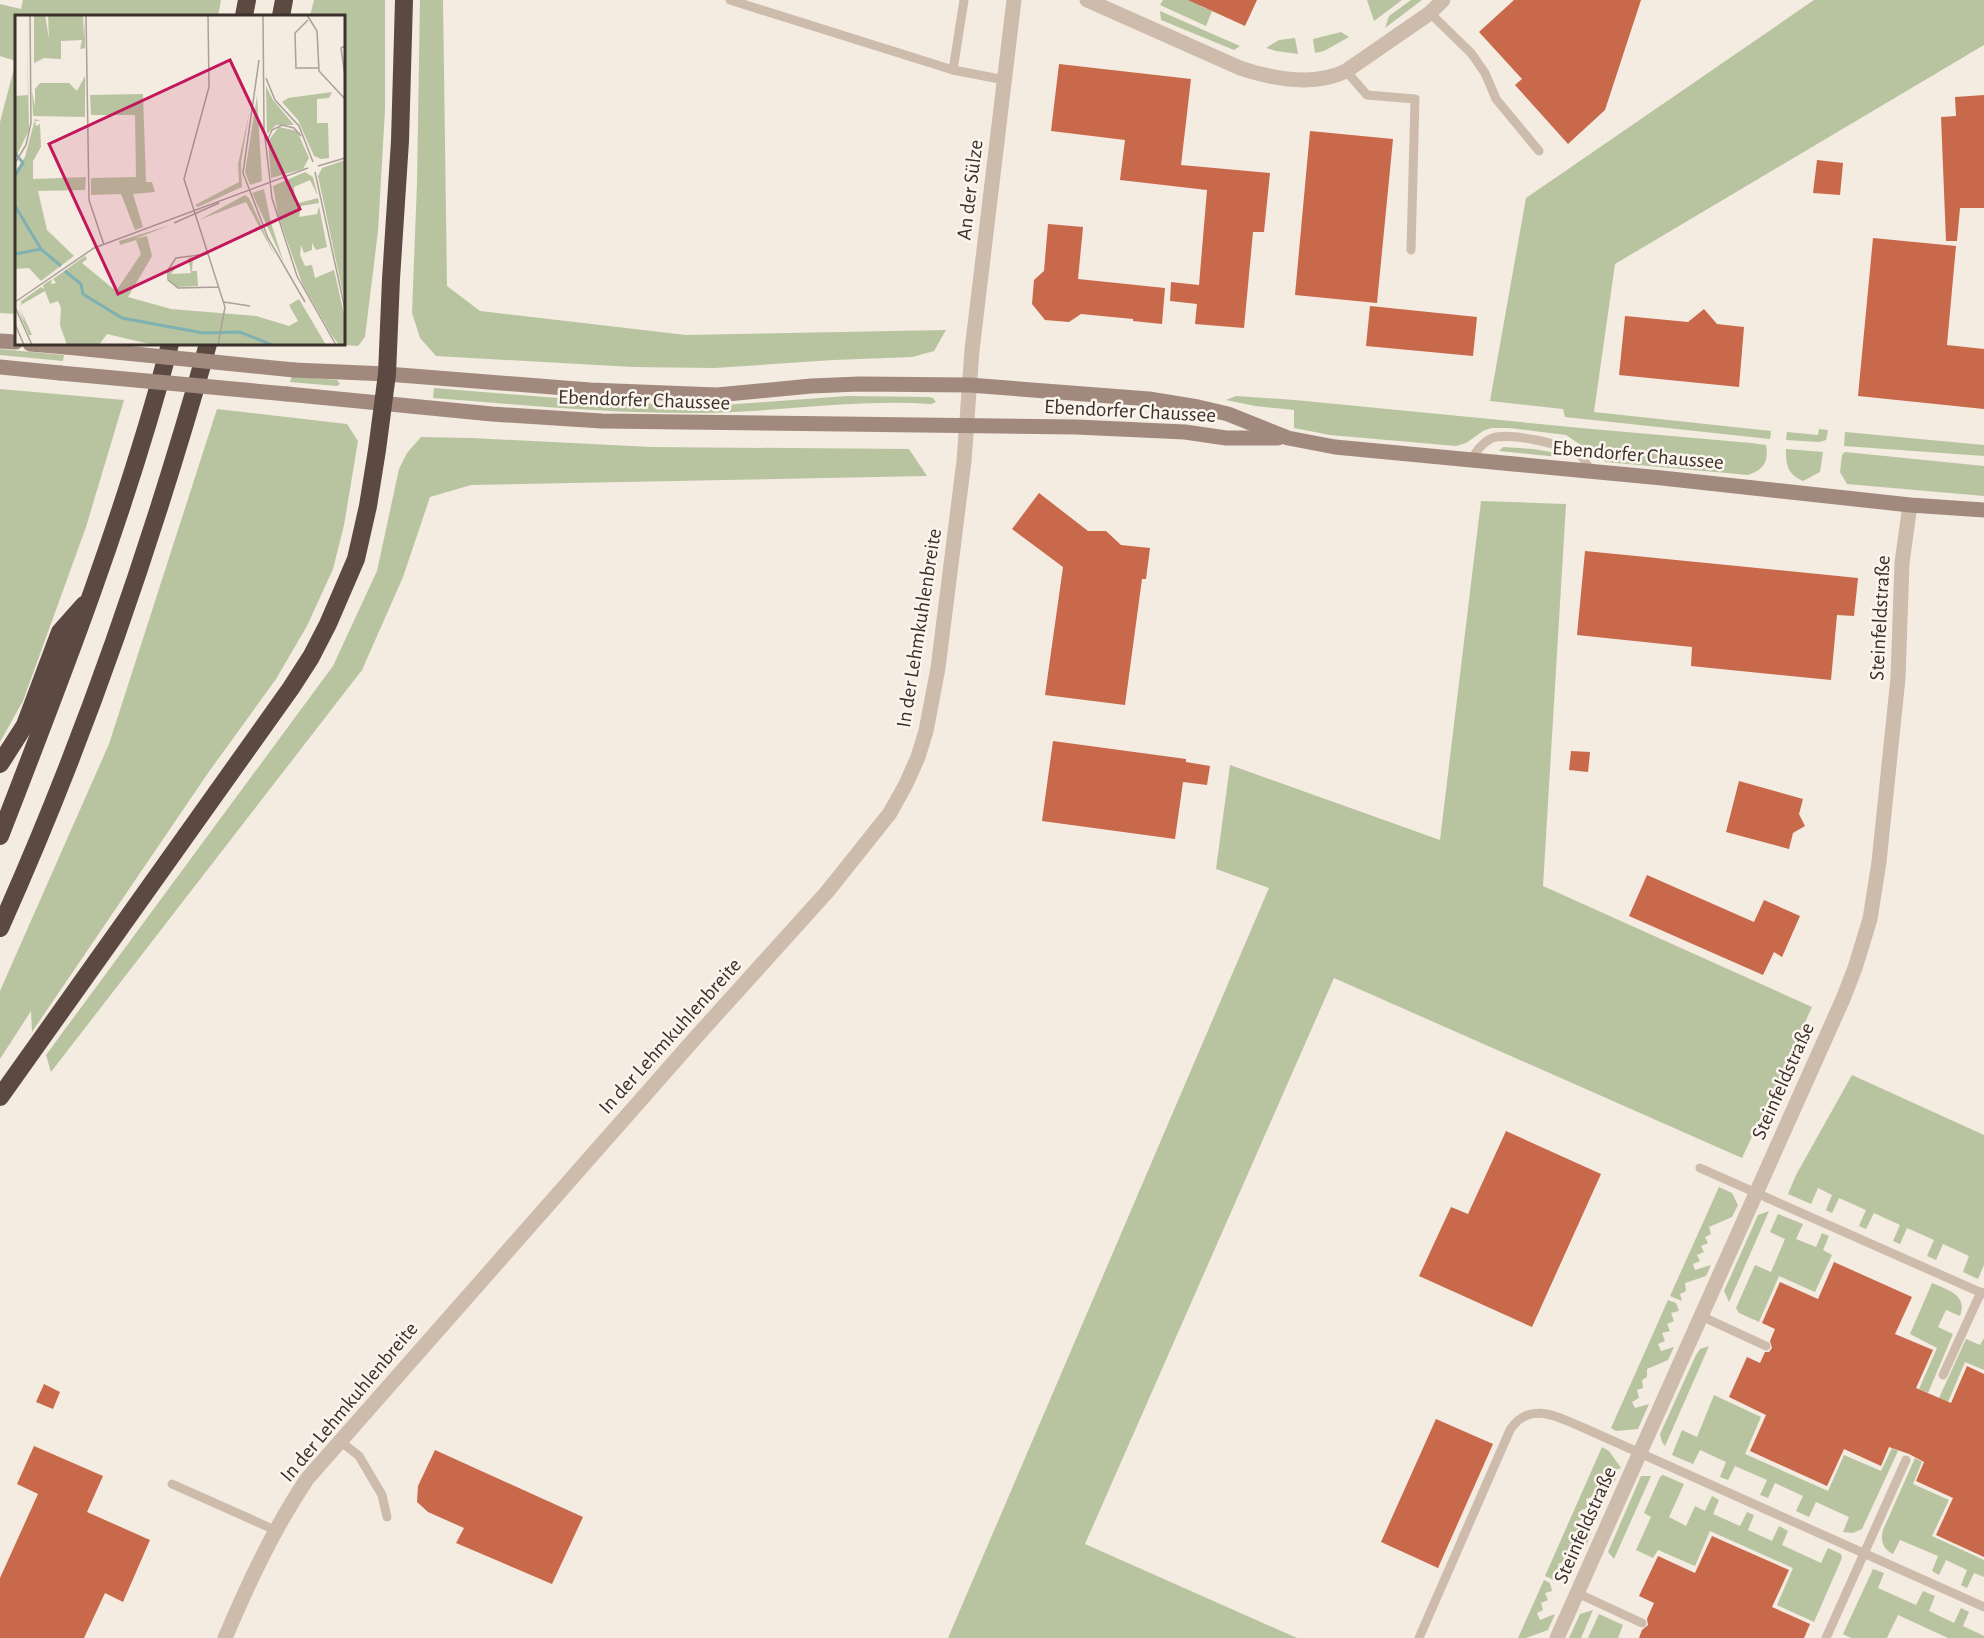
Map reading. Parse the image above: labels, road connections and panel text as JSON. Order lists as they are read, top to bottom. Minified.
{"streets":{"main road":["Ebendorfer Chaussee"],"street":["An der Sülze","Steinfeldstraße","In der Lehmkuhlenbreite"]},"crossings":[["An der Sülze","Ebendorfer Chaussee"],["An der Sülze","In der Lehmkuhlenbreite"],["Ebendorfer Chaussee","Steinfeldstraße"],["Ebendorfer Chaussee","In der Lehmkuhlenbreite"]]}
